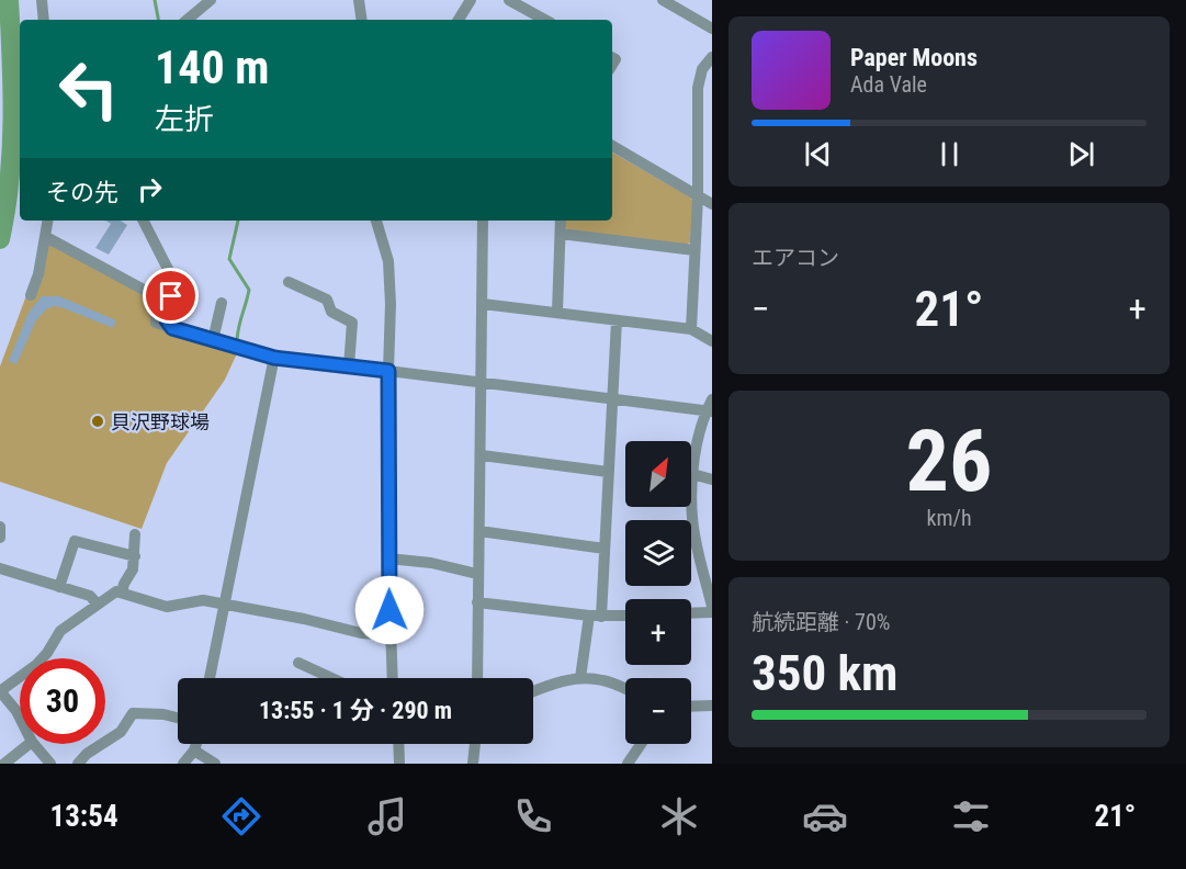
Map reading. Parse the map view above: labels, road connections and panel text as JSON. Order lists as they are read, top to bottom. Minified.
{"places":["貝沢野球場"],"north":"top right","page":{"turn":["140 m","左折"],"song":["Paper Moons","Ada Vale"],"then":"その先","tile":["エアコン",["26","km/h"],["航続距離 · 70%","350 km"]],"heat":["−","21°","+"],"map_buttons":["+","−"],"limit":"30","trip":"13:55 · 1 分 · 290 m","tabs":["13:54","21°"]}}
